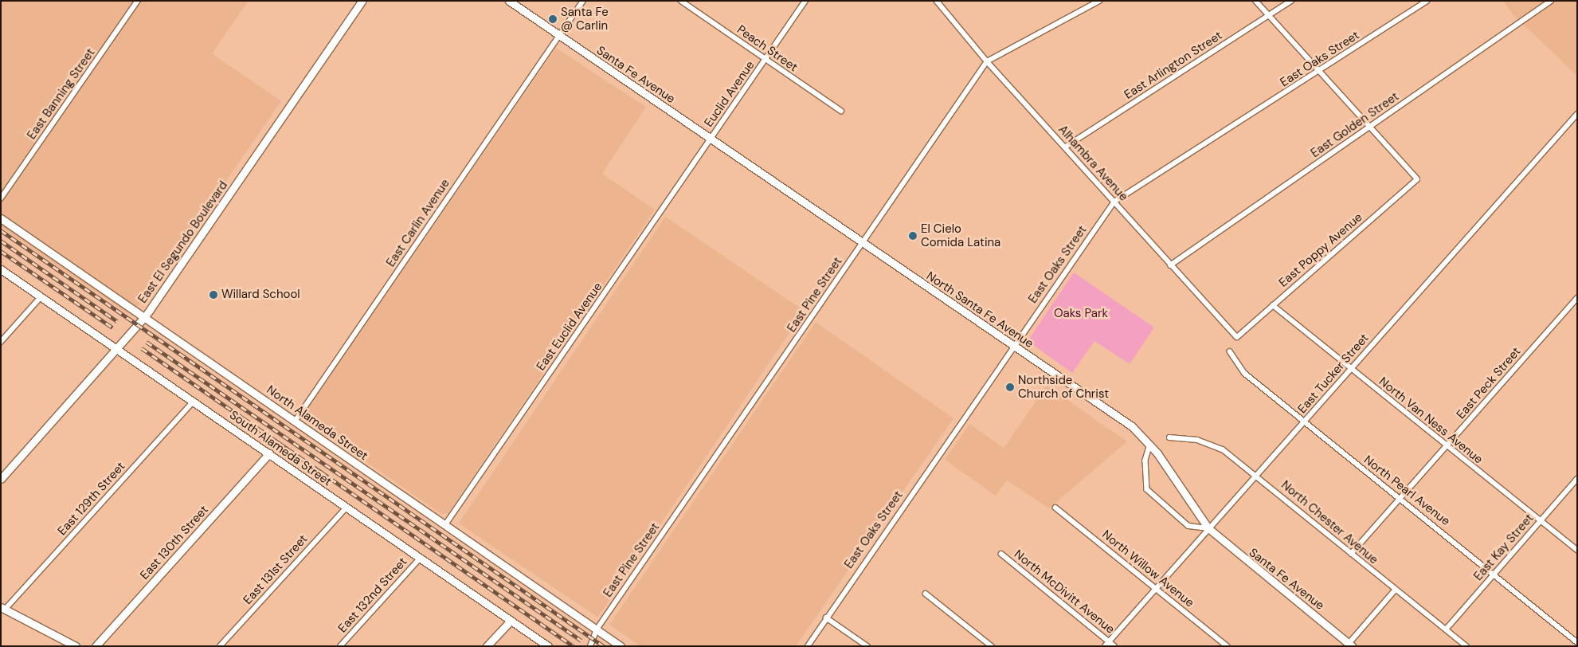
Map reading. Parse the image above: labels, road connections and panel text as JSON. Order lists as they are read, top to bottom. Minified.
{"streets":{"main road":["Santa Fe Avenue","East El Segundo Boulevard","North Santa Fe Avenue","North Alameda Street","South Alameda Street","East 130th Street"],"street":["Peach Street","East Oaks Street","East Arlington Street","East Banning Street","Euclid Avenue","East Golden Street","Alhambra Avenue","East Carlin Avenue","East Poppy Avenue","East Pine Street","East Euclid Avenue","East Tucker Street","East Peck Street","North Van Ness Avenue","North Pearl Avenue","East 129th Street","North Chester Avenue","East Kay Street","North Willow Avenue","East 131st Street","North McDivitt Avenue","East 132nd Street"]},"crossings":[["Peach Street","Euclid Avenue"],["East Oaks Street","Alhambra Avenue"],["East Oaks Street","North Santa Fe Avenue"],["East Arlington Street","Alhambra Avenue"],["Santa Fe Avenue","Euclid Avenue"],["Santa Fe Avenue","East Carlin Avenue"],["Santa Fe Avenue","North Santa Fe Avenue"],["Santa Fe Avenue","East Euclid Avenue"],["Santa Fe Avenue","East Tucker Street"],["Euclid Avenue","North Santa Fe Avenue"],["Euclid Avenue","East Euclid Avenue"],["East Golden Street","Alhambra Avenue"],["East Golden Street","East Poppy Avenue"],["Alhambra Avenue","East Poppy Avenue"],["Alhambra Avenue","East Pine Street"],["East Carlin Avenue","North Alameda Street"],["East El Segundo Boulevard","North Alameda Street"],["East El Segundo Boulevard","South Alameda Street"],["East Poppy Avenue","North Van Ness Avenue"],["East Pine Street","North Santa Fe Avenue"],["East Pine Street","North Alameda Street"],["North Santa Fe Avenue","East Euclid Avenue"],["North Santa Fe Avenue","East Tucker Street"],["East Euclid Avenue","North Alameda Street"],["East Tucker Street","North Van Ness Avenue"],["East Tucker Street","North Pearl Avenue"],["East Tucker Street","North Chester Avenue"],["East Tucker Street","North Willow Avenue"],["East Tucker Street","North McDivitt Avenue"],["East Peck Street","North Van Ness Avenue"],["East Peck Street","North Pearl Avenue"],["East Peck Street","North Chester Avenue"],["North Van Ness Avenue","East Kay Street"],["South Alameda Street","East 129th Street"],["South Alameda Street","East 130th Street"],["South Alameda Street","East 131st Street"],["South Alameda Street","East 132nd Street"],["North Pearl Avenue","East Kay Street"],["North Chester Avenue","East Kay Street"]],"parks":["Oaks Park"],"places":["Santa Fe @ Carlin","El Cielo Comida Latina","Willard School","Northside Church of Christ"]}
